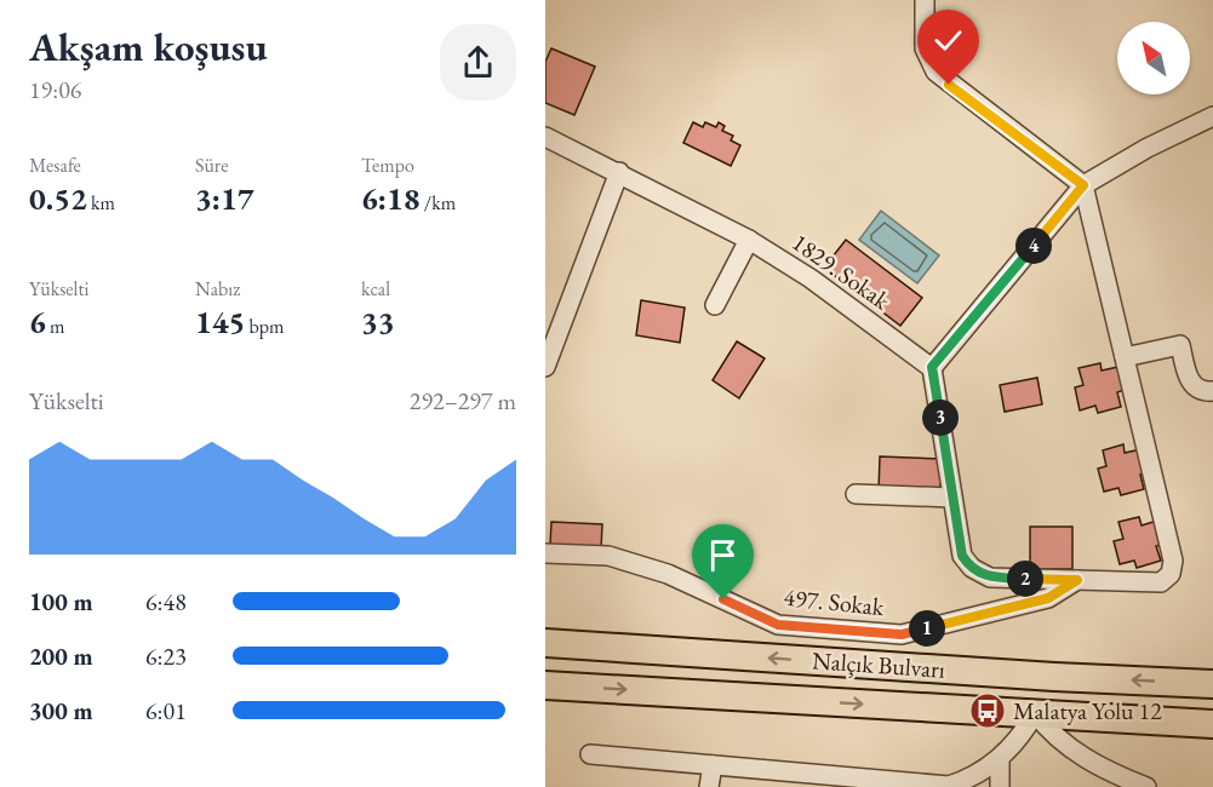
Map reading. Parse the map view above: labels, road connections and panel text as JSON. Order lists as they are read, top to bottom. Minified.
{"streets":{"highway":["Nalçık Bulvarı"],"street":["1829. Sokak","497. Sokak"]},"places":{"bus stop":["Malatya Yolu 12"]},"north":"top left","page":{"heading":["Akşam koşusu","19:06"],"stats":[["Mesafe","0.52 km"],["Süre","3:17"],["Tempo","6:18 /km"],["Yükselti","6 m"],["Nabız","145 bpm"],["kcal","33"]],"pins":["4","3","2","1"],"chart":["Yükselti","292–297 m"],"list":[{"name":"100 m","note":"6:48"},{"name":"200 m","note":"6:23"},{"name":"300 m","note":"6:01"}]}}
